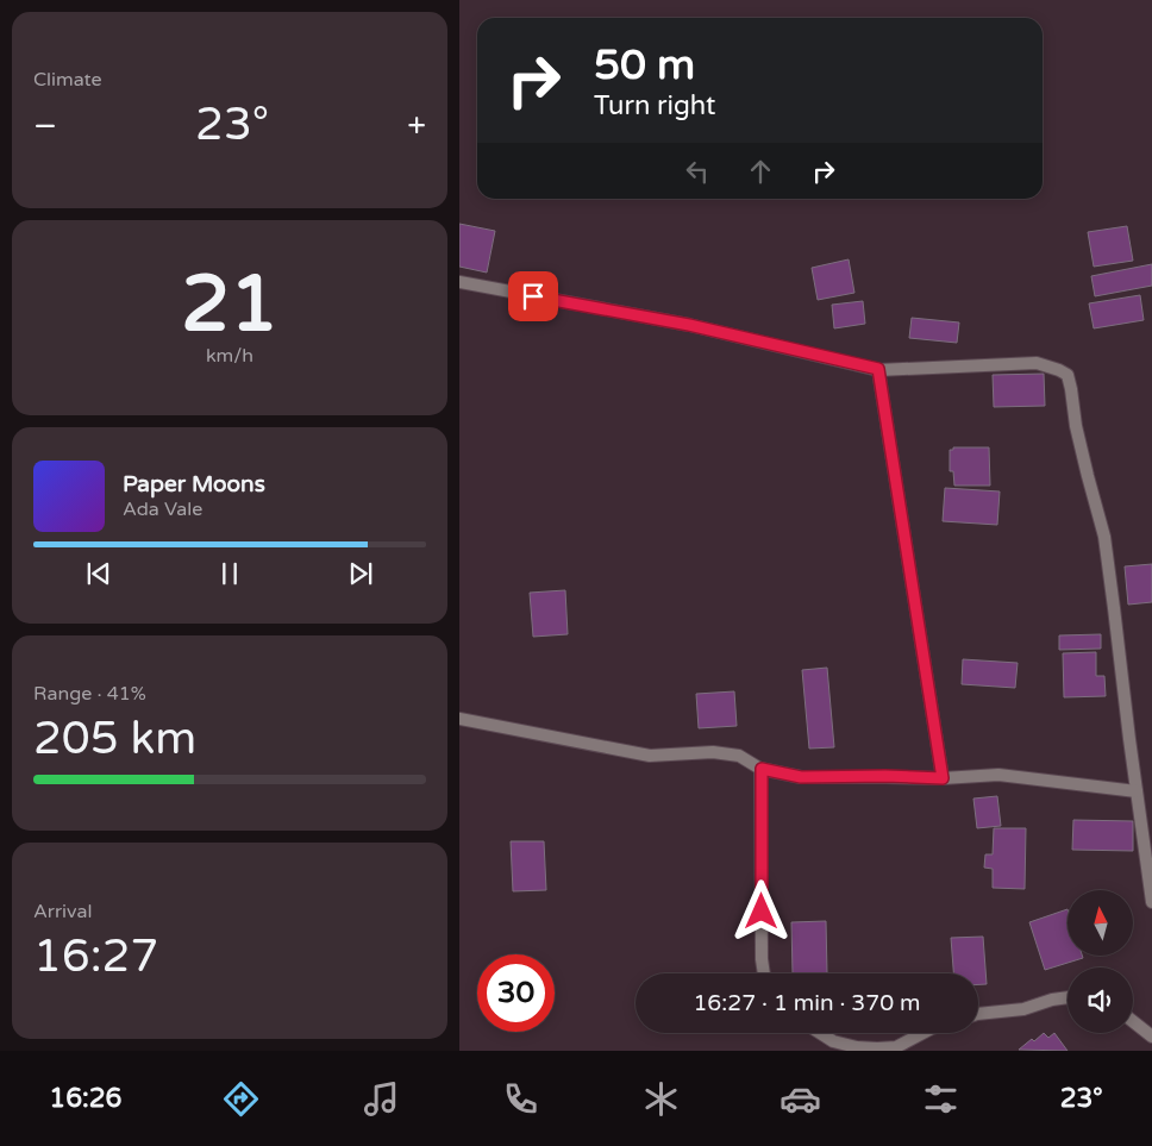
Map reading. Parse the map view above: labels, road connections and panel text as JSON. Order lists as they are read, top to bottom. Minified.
{"north":"top","page":{"tile":["Climate",["21","km/h"],["Range · 41%","205 km"],["Arrival","16:27"]],"turn":["50 m","Turn right"],"heat":["−","23°","+"],"song":["Paper Moons","Ada Vale"],"limit":"30","trip":"16:27 · 1 min · 370 m","tabs":["16:26","23°"]}}
